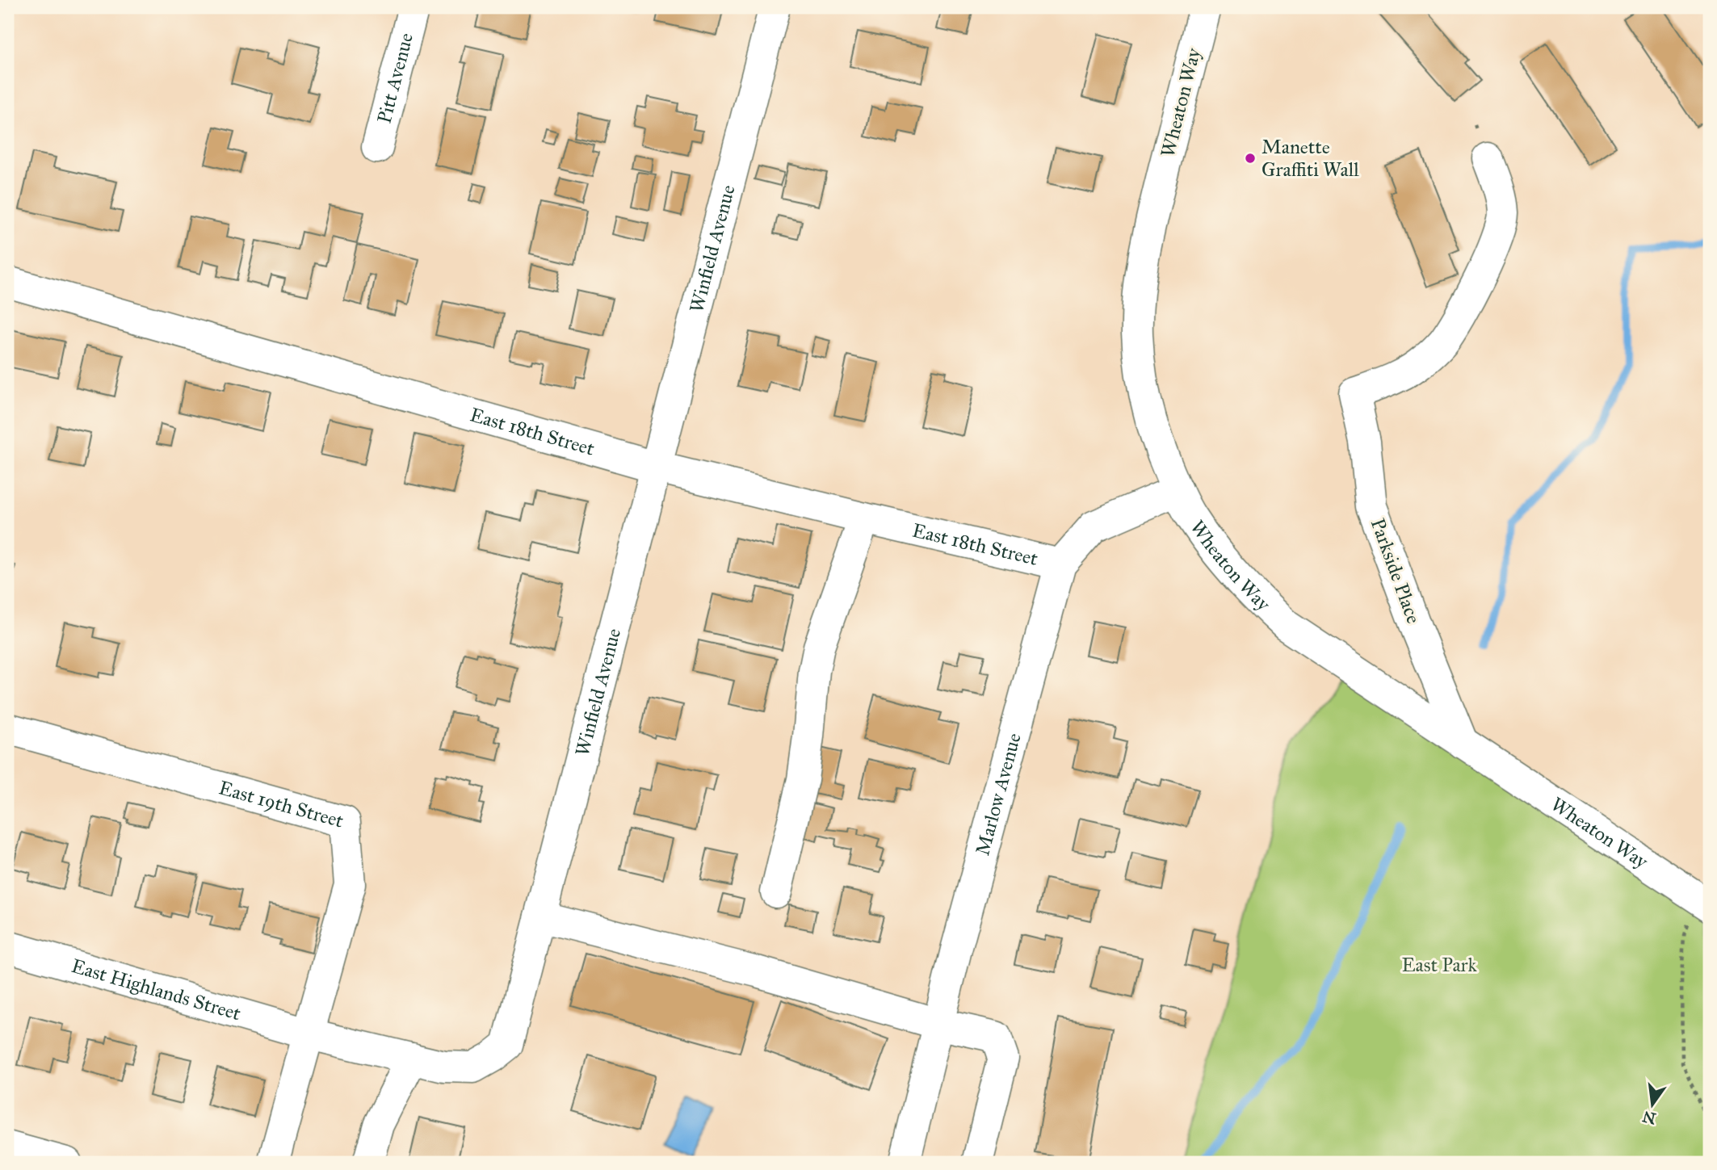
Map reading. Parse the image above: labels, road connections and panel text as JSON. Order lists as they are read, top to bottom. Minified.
{"streets":{"street":["Pitt Avenue","Wheaton Way","Winfield Avenue","East 18th Street","Parkside Place","Marlow Avenue","East 19th Street","East Highlands Street"]},"crossings":[["Wheaton Way","Parkside Place"],["Wheaton Way","Marlow Avenue"],["Winfield Avenue","East 18th Street"],["Winfield Avenue","East 19th Street"],["Winfield Avenue","East Highlands Street"],["East 18th Street","Marlow Avenue"],["East 19th Street","East Highlands Street"]],"parks":["East Park"],"places":["Manette Graffiti Wall"],"north":"bottom"}
